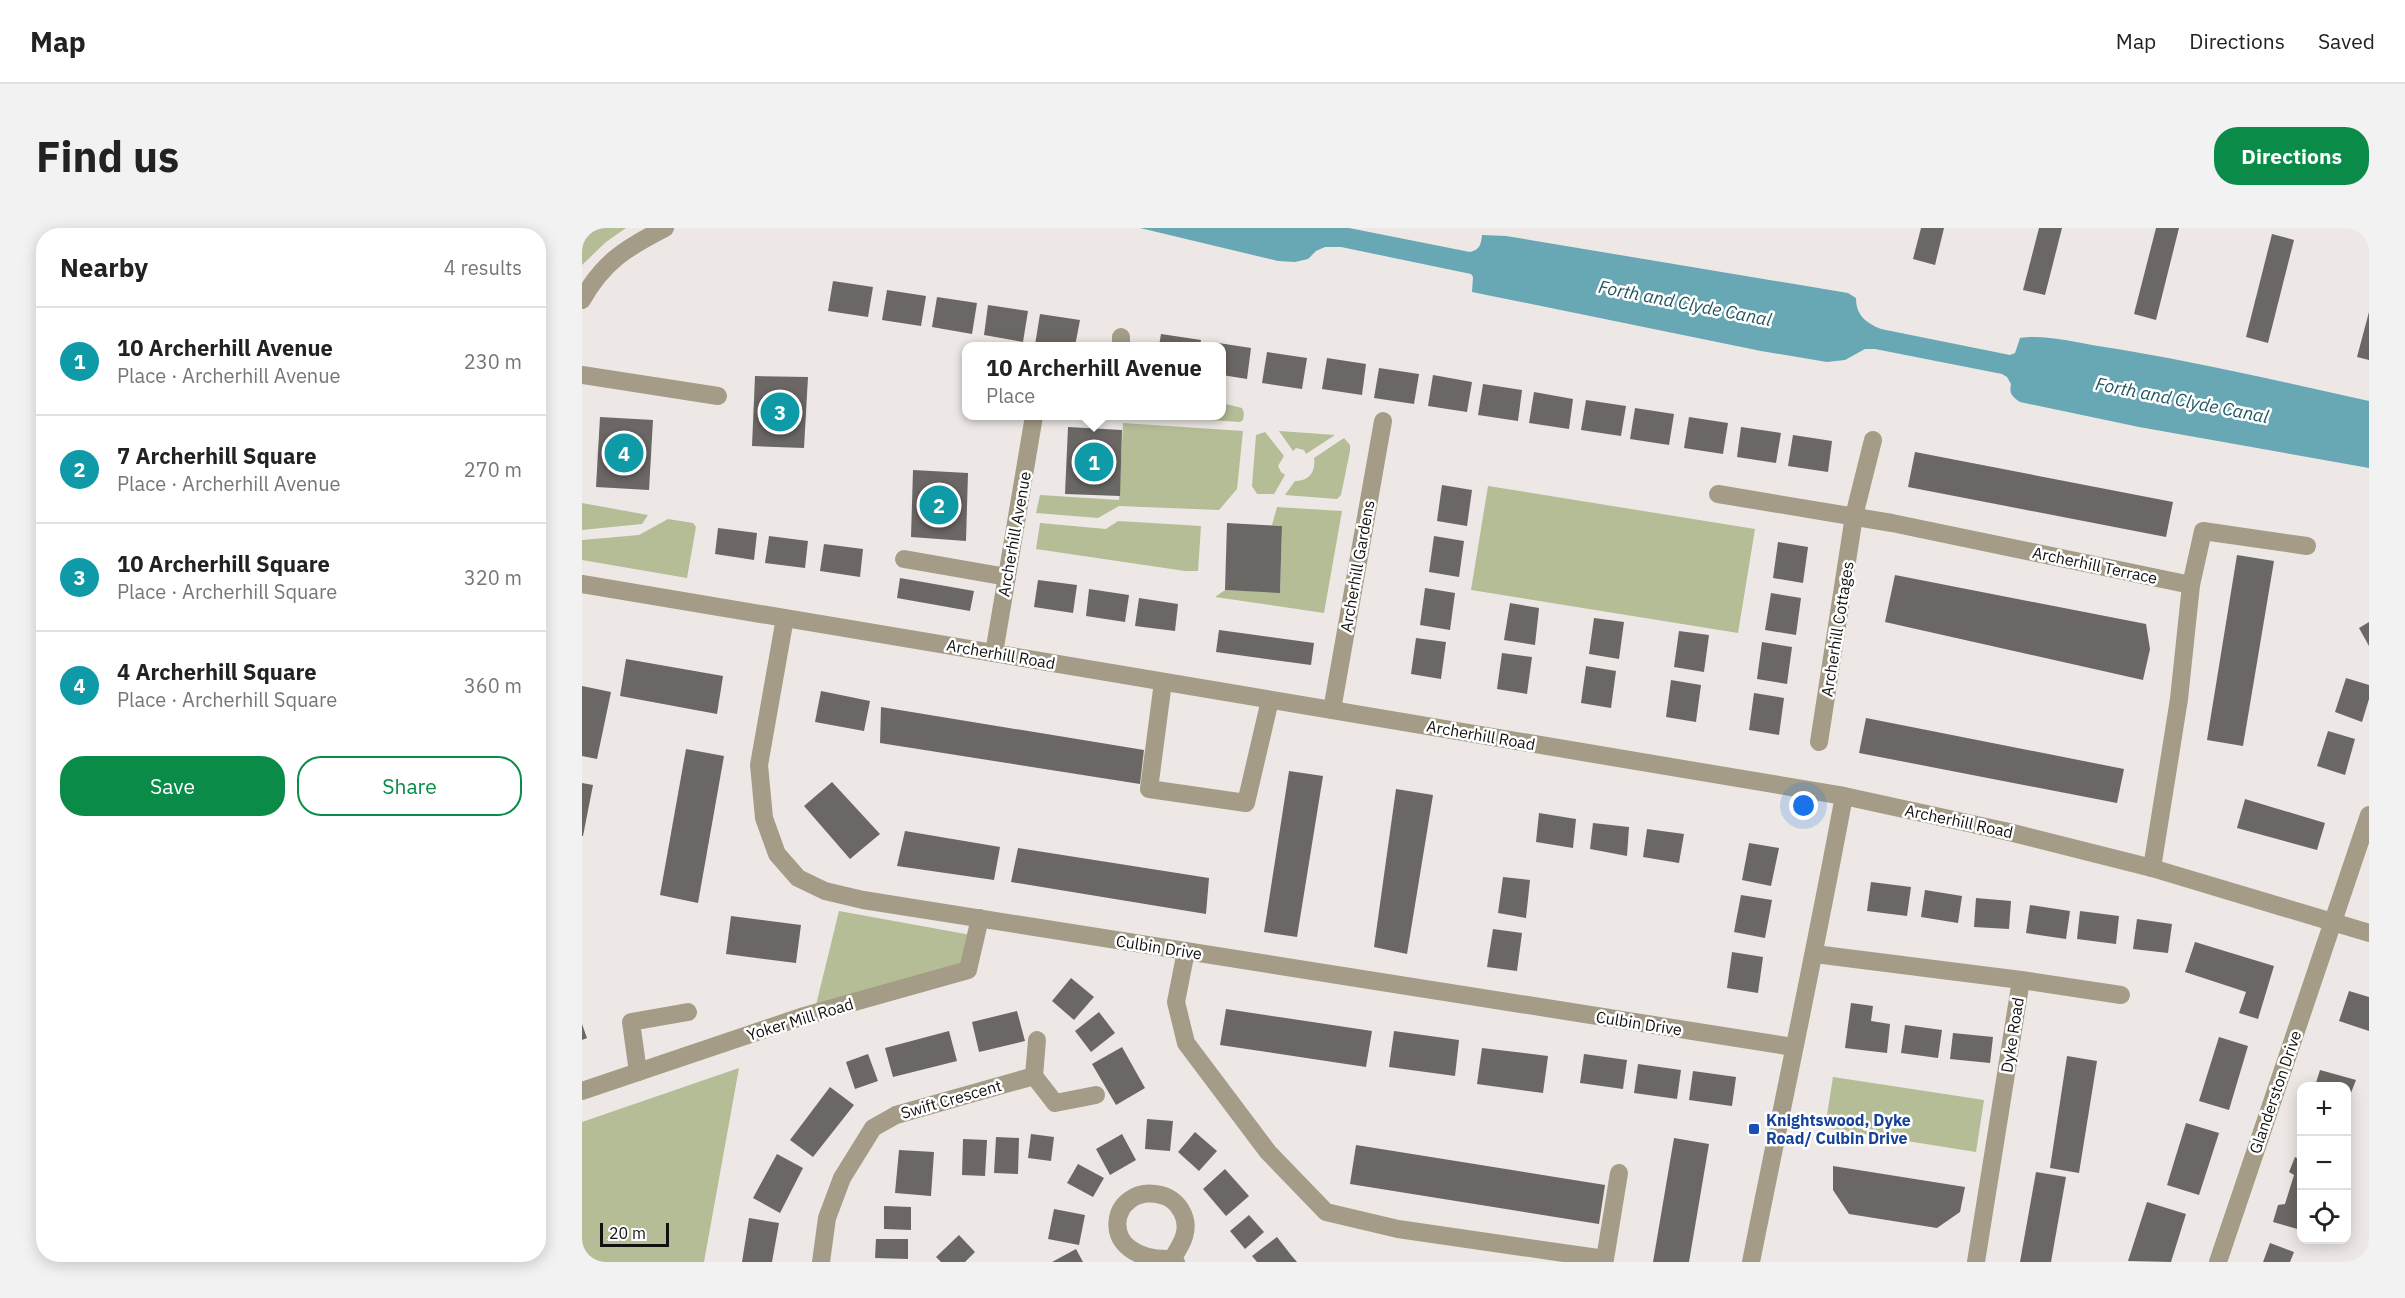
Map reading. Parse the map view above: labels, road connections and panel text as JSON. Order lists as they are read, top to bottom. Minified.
{"streets":{"street":["Archerhill Avenue","Archerhill Terrace","Archerhill Gardens","Archerhill Cottages","Archerhill Road","Culbin Drive","Yoker Mill Road","Dyke Road","Glanderston Drive","Swift Crescent"]},"crossings":[["Archerhill Avenue","Archerhill Road"],["Archerhill Terrace","Archerhill Cottages"],["Archerhill Gardens","Archerhill Road"],["Archerhill Road","Culbin Drive"],["Archerhill Road","Glanderston Drive"],["Culbin Drive","Yoker Mill Road"]],"water":["Forth and Clyde Canal"],"places":{"transit":["Knightswood, Dyke Road/ Culbin Drive"]},"scale_bar":"20 m","page":{"header":"Map","nav":["Map","Directions","Saved"],"buttons":["Directions",["Save","Share"]],"title":"Find us","heading":["Nearby","4 results"],"list":[{"mark":"1","name":"10 Archerhill Avenue","note":"Place · Archerhill Avenue","value":"230 m"},{"mark":"2","name":"7 Archerhill Square","note":"Place · Archerhill Avenue","value":"270 m"},{"mark":"3","name":"10 Archerhill Square","note":"Place · Archerhill Square","value":"320 m"},{"mark":"4","name":"4 Archerhill Square","note":"Place · Archerhill Square","value":"360 m"}],"popup":["10 Archerhill Avenue","Place"],"pins":["3","4","1","2"],"map_buttons":["+","−"],"scale":"20 m"}}
